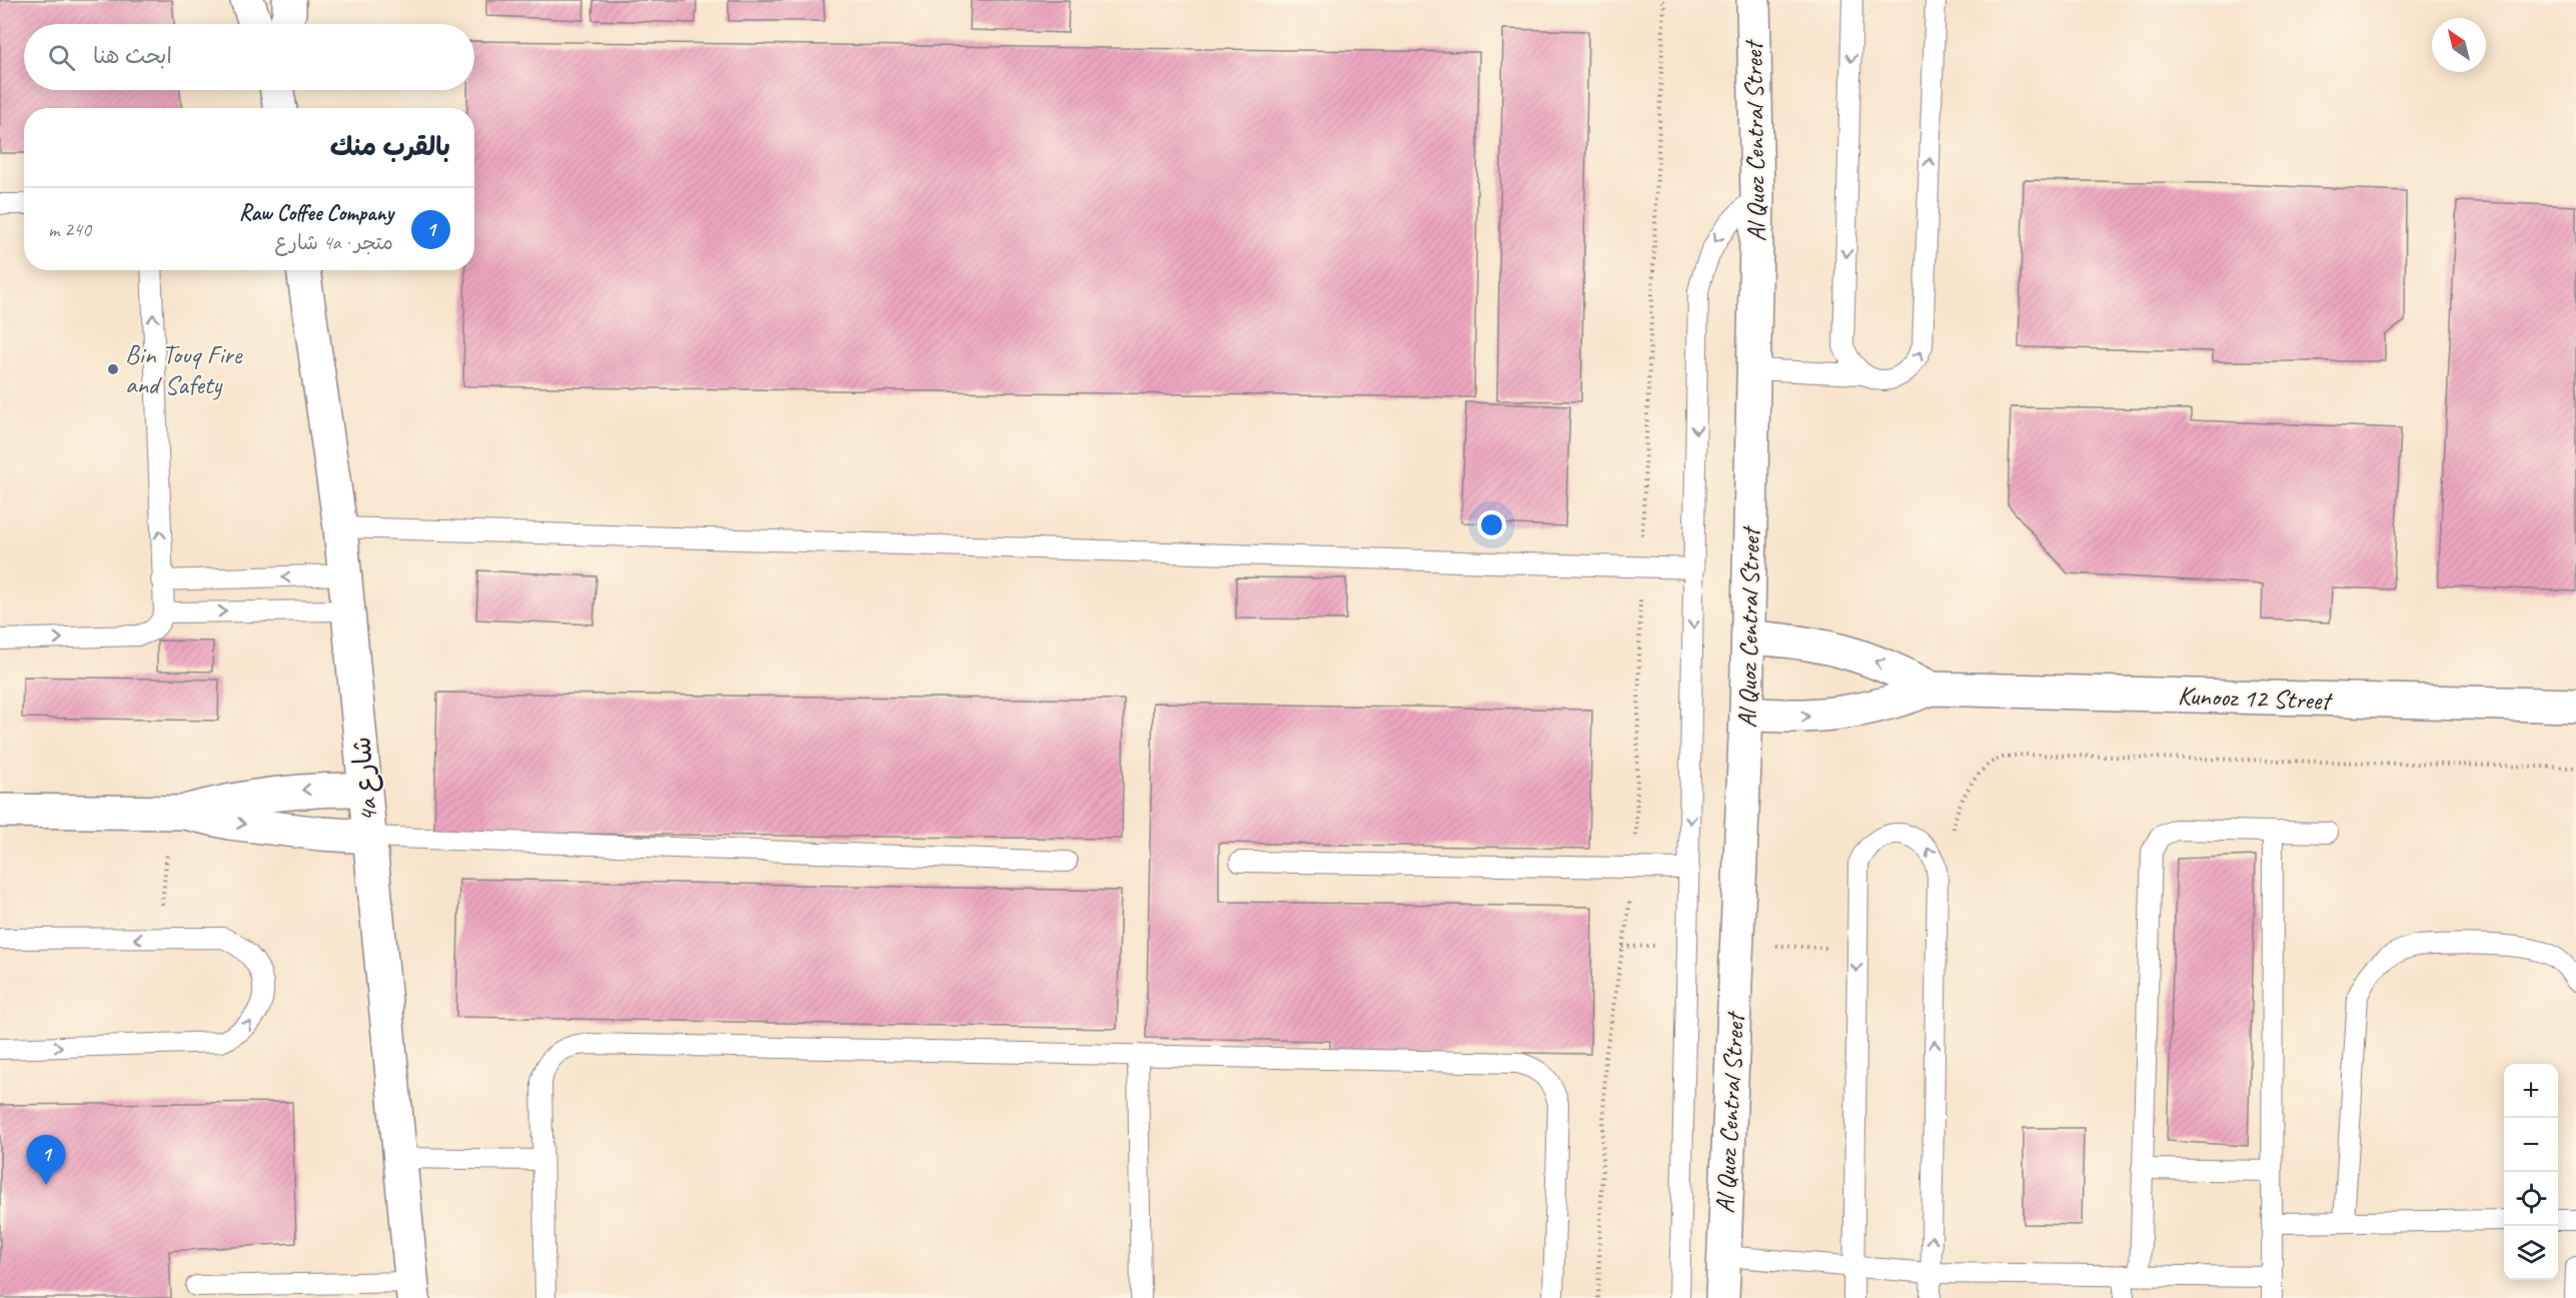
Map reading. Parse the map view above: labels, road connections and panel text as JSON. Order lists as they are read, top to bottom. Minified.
{"streets":{"street":["Al Quoz Central Street","Kunooz 12 Street","4a شارع"]},"crossings":[["Al Quoz Central Street","Kunooz 12 Street"]],"places":["Bin Touq Fire and Safety"],"north":"top left","page":{"search":"ابحث هنا","heading":"بالقرب منك","list":[{"mark":"1","name":"Raw Coffee Company","note":"متجر · 4a شارع","value":"240 m"}],"map_buttons":["+","−"],"pins":"1"}}
